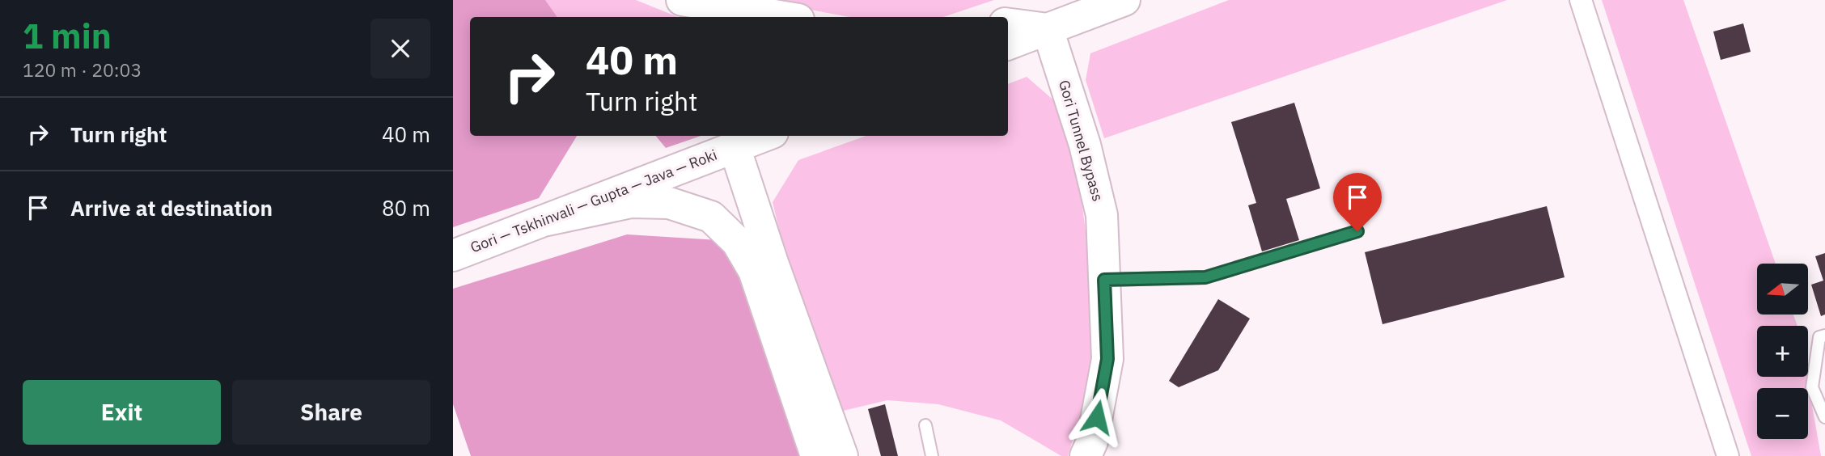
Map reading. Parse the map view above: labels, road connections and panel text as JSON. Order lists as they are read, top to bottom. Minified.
{"streets":{"main road":["Gori Tunnel Bypass","Gori — Tskhinvali — Gupta — Java — Roki"]},"north":"left","page":{"heading":["1 min","120 m · 20:03"],"turn":["40 m","Turn right"],"list":[{"name":"Turn right","value":"40 m"},{"name":"Arrive at destination","value":"80 m"}],"map_buttons":["+","−"],"buttons":["Exit","Share"]}}
